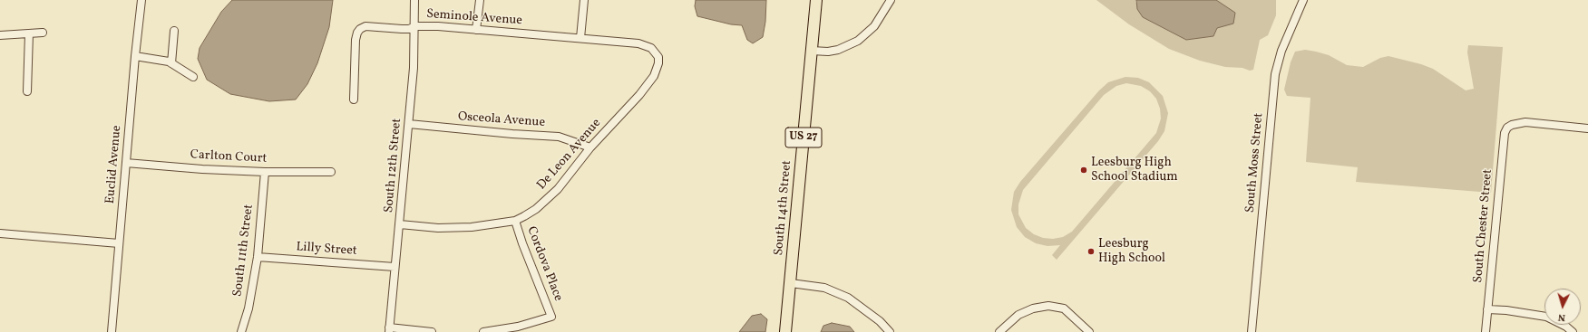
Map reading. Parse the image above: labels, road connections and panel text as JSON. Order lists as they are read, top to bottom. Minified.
{"streets":{"highway":["US 27","South 14th Street"],"street":["Seminole Avenue","Osceola Avenue","De Leon Avenue","Carlton Court","South Moss Street","Euclid Avenue","South 12th Street","South Chester Street","Lilly Street","South 11th Street","Cordova Place"]},"crossings":[["Seminole Avenue","De Leon Avenue"],["Seminole Avenue","South 12th Street"],["Osceola Avenue","De Leon Avenue"],["Osceola Avenue","South 12th Street"],["De Leon Avenue","South 12th Street"],["De Leon Avenue","Cordova Place"],["Carlton Court","Euclid Avenue"],["Carlton Court","South 11th Street"],["South 12th Street","Lilly Street"],["Lilly Street","South 11th Street"]],"places":["Leesburg High School Stadium","Leesburg High School"],"north":"bottom"}
